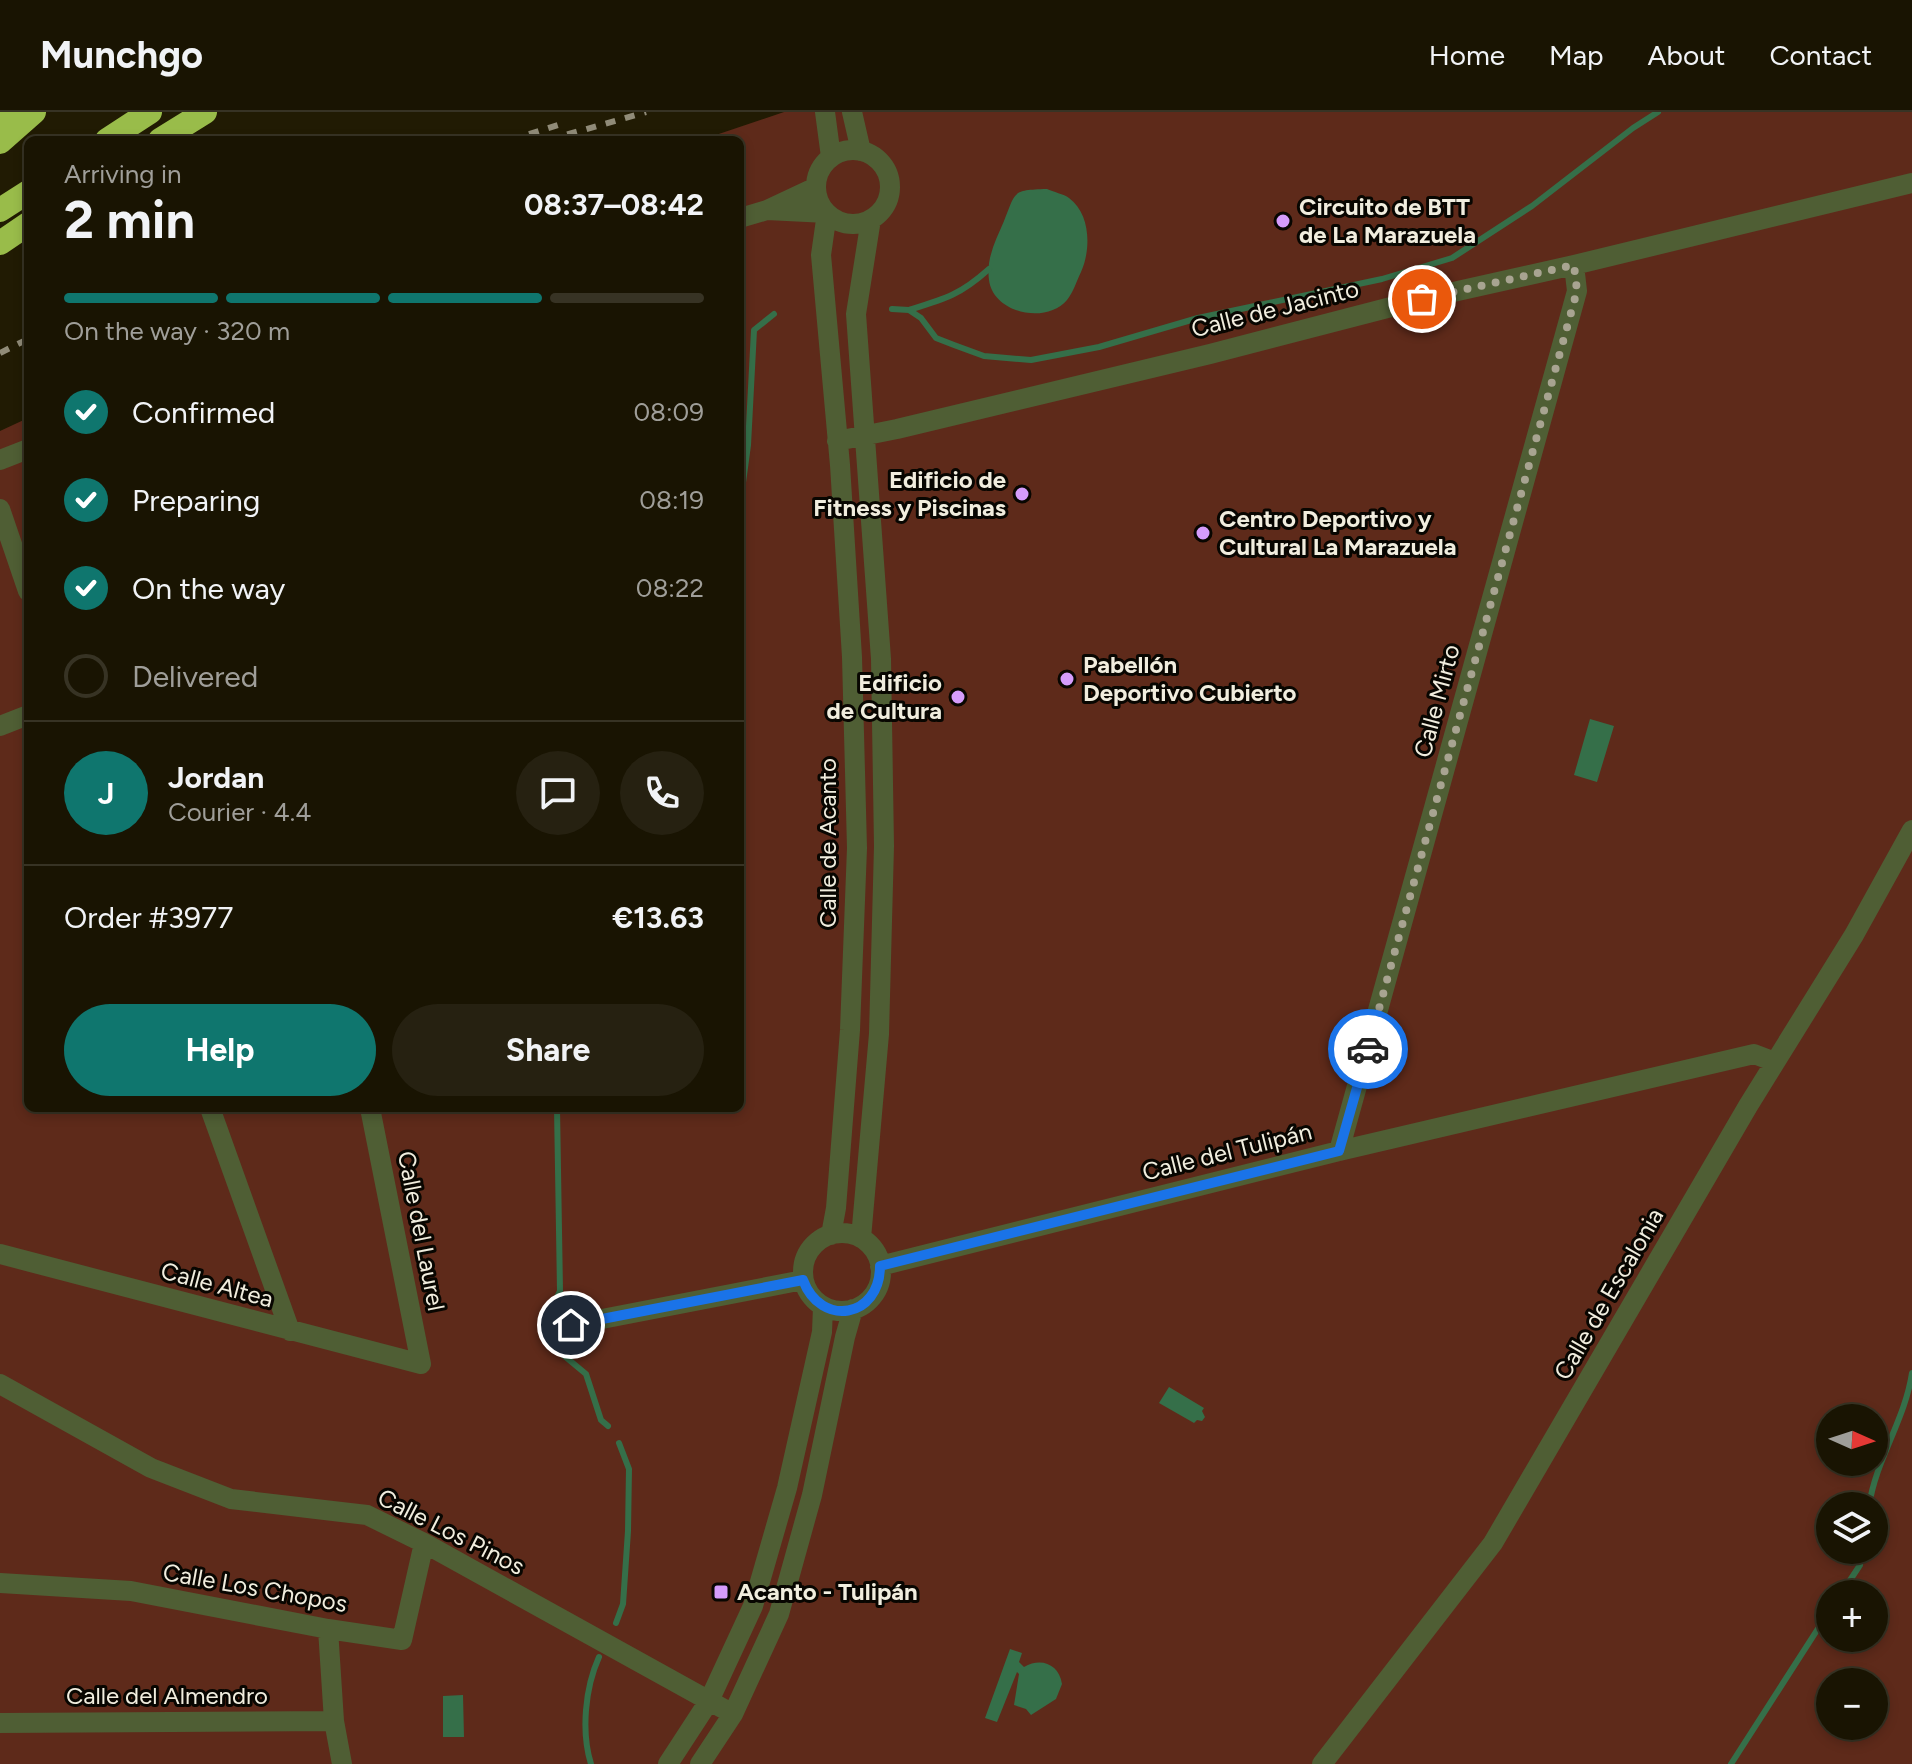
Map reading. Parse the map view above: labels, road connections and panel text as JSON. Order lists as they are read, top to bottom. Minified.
{"streets":{"street":["Calle de Jacinto","Calle Mirto","Calle de Acanto","Calle del Tulipán","Calle del Laurel","Calle Altea","Calle de Escalonia","Calle Los Pinos","Calle Los Chopos","Calle del Almendro"]},"crossings":[["Calle de Jacinto","Calle Mirto"],["Calle de Jacinto","Calle de Acanto"],["Calle Mirto","Calle del Tulipán"],["Calle de Acanto","Calle del Tulipán"],["Calle del Tulipán","Calle de Escalonia"],["Calle del Laurel","Calle Altea"],["Calle Los Pinos","Calle Los Chopos"]],"places":{"other":["Circuito de BTT de La Marazuela","Edificio de Fitness y Piscinas","Centro Deportivo y Cultural La Marazuela","Pabellón Deportivo Cubierto","Edificio de Cultura"],"transit":["Acanto - Tulipán"]},"north":"right","page":{"header":"Munchgo","nav":["Home","Map","About","Contact"],"heading":["2 min","Arriving in","08:37–08:42"],"panel":["Jordan","Courier · 4.4","Order #3977","€13.63"],"bar":"On the way · 320 m","list":[["Confirmed","08:09"],["Preparing","08:19"],["On the way","08:22"],"Delivered"],"round":"J","buttons":["Help","Share"],"map_buttons":["+","−"]}}
